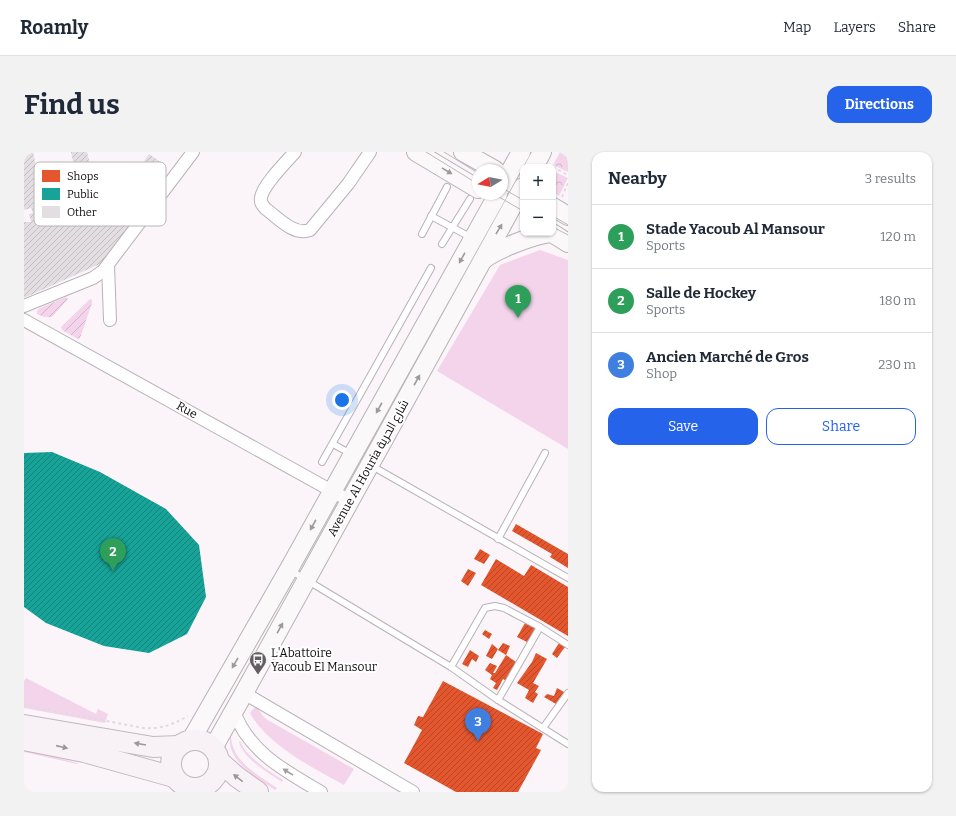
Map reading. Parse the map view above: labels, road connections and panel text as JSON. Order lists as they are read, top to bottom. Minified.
{"streets":{"street":["Rue","Avenue Al Houria شارع الحرية"]},"crossings":[["Rue","Avenue Al Houria شارع الحرية"]],"places":{"bus stop":["L'Abattoire Yacoub El Mansour"]},"legend":["Shops","Public","Other"],"north":"left","page":{"header":"Roamly","nav":["Map","Layers","Share"],"buttons":["Directions",["Save","Share"]],"title":"Find us","heading":["Nearby","3 results"],"map_buttons":["+","−"],"list":[{"mark":"1","name":"Stade Yacoub Al Mansour","note":"Sports","value":"120 m"},{"mark":"2","name":"Salle de Hockey","note":"Sports","value":"180 m"},{"mark":"3","name":"Ancien Marché de Gros","note":"Shop","value":"230 m"}],"pins":["1","2","3"]}}
